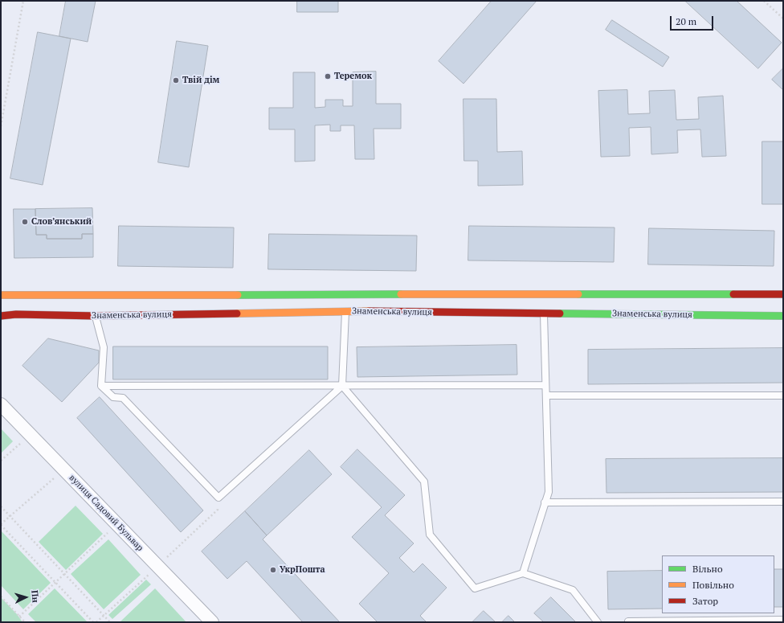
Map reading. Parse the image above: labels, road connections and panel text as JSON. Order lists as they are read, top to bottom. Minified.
{"streets":{"main road":["Знаменська вулиця"],"street":["вулиця Садовий Бульвар"]},"places":["Теремок","Твій дім","Слов’янський","УкрПошта"],"legend":["Вільно","Повільно","Затор"],"scale_bar":"20 m","north":"right"}
